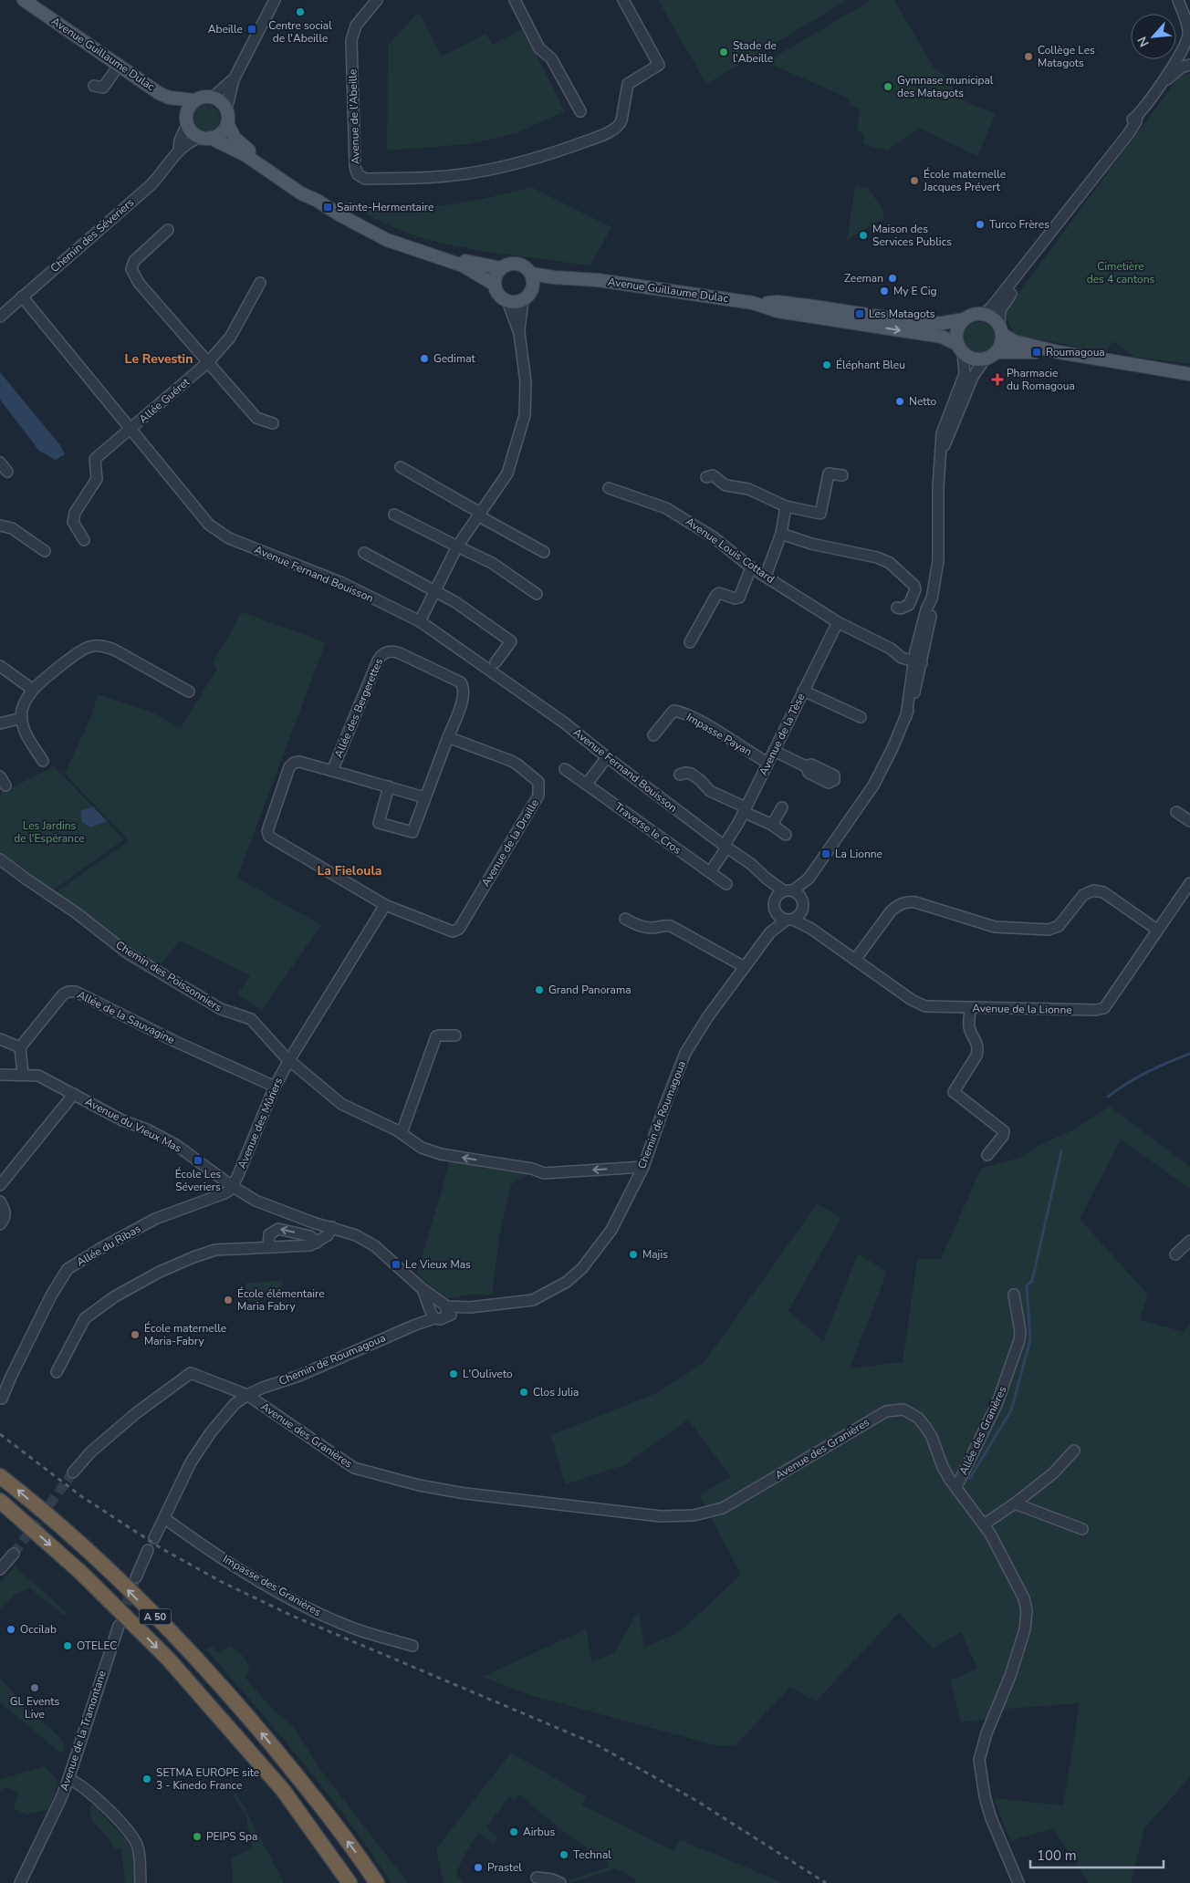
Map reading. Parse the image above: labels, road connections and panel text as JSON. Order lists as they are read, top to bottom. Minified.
{"streets":{"highway":["A 50"],"main road":["Avenue Guillaume Dulac"],"street":["Avenue de l'Abeille","Chemin des Séveriers","Allée Guéret","Avenue Louis Cottard","Avenue Fernand Bouisson","Allée des Bergerettes","Impasse Payan","Avenue de la Tèse","Traverse le Cros","Avenue de la Draille","Chemin des Poissonniers","Avenue de la Lionne","Allée de la Sauvagine","Chemin de Roumagoua","Avenue des Mûriers","Avenue du Vieux Mas","Allée du Ribas","Allée des Granières","Avenue des Granières","Impasse des Granières","Avenue de la Tramontane"]},"crossings":[["Avenue Guillaume Dulac","Chemin des Séveriers"],["Chemin des Séveriers","Avenue Fernand Bouisson"],["Allée Guéret","Avenue Fernand Bouisson"],["Avenue Louis Cottard","Avenue de la Tèse"],["Avenue Fernand Bouisson","Avenue de la Tèse"],["Avenue Fernand Bouisson","Avenue de la Lionne"],["Avenue Fernand Bouisson","Chemin de Roumagoua"],["Allée des Bergerettes","Avenue de la Draille"],["Impasse Payan","Avenue de la Tèse"],["Chemin des Poissonniers","Chemin de Roumagoua"],["Chemin des Poissonniers","Avenue des Mûriers"],["Avenue de la Lionne","Chemin de Roumagoua"],["Allée de la Sauvagine","Avenue des Mûriers"],["Chemin de Roumagoua","Avenue du Vieux Mas"],["Chemin de Roumagoua","Avenue des Granières"],["Avenue des Mûriers","Avenue du Vieux Mas"],["Avenue des Mûriers","Allée du Ribas"],["Avenue du Vieux Mas","Allée du Ribas"],["Allée des Granières","Avenue des Granières"]],"districts":["Le Revestin","La Fieloula"],"parks":["Cimetière des 4 cantons","Les Jardins de l'Espérance"],"places":{"other":["Centre social de l'Abeille","Stade de l'Abeille","Collège Les Matagots","Gymnase municipal des Matagots","École maternelle Jacques Prévert","Turco Frères","Maison des Services Publics","Zeeman","My E Cig","Gedimat","Éléphant Bleu","Netto","Grand Panorama","Majis","École élémentaire Maria Fabry","École maternelle Maria-Fabry","L'Ouliveto","Clos Julia","Occilab","OTELEC","GL Events Live","SETMA EUROPE site 3 - Kinedo France","Airbus","PEIPS Spa","Technal","Prastel"],"transit":["Abeille","Sainte-Hermentaire","Les Matagots","Roumagoua","La Lionne","École Les Séveriers","Le Vieux Mas"],"health":["Pharmacie du Romagoua"]},"scale_bar":"100 m","north":"bottom left"}
